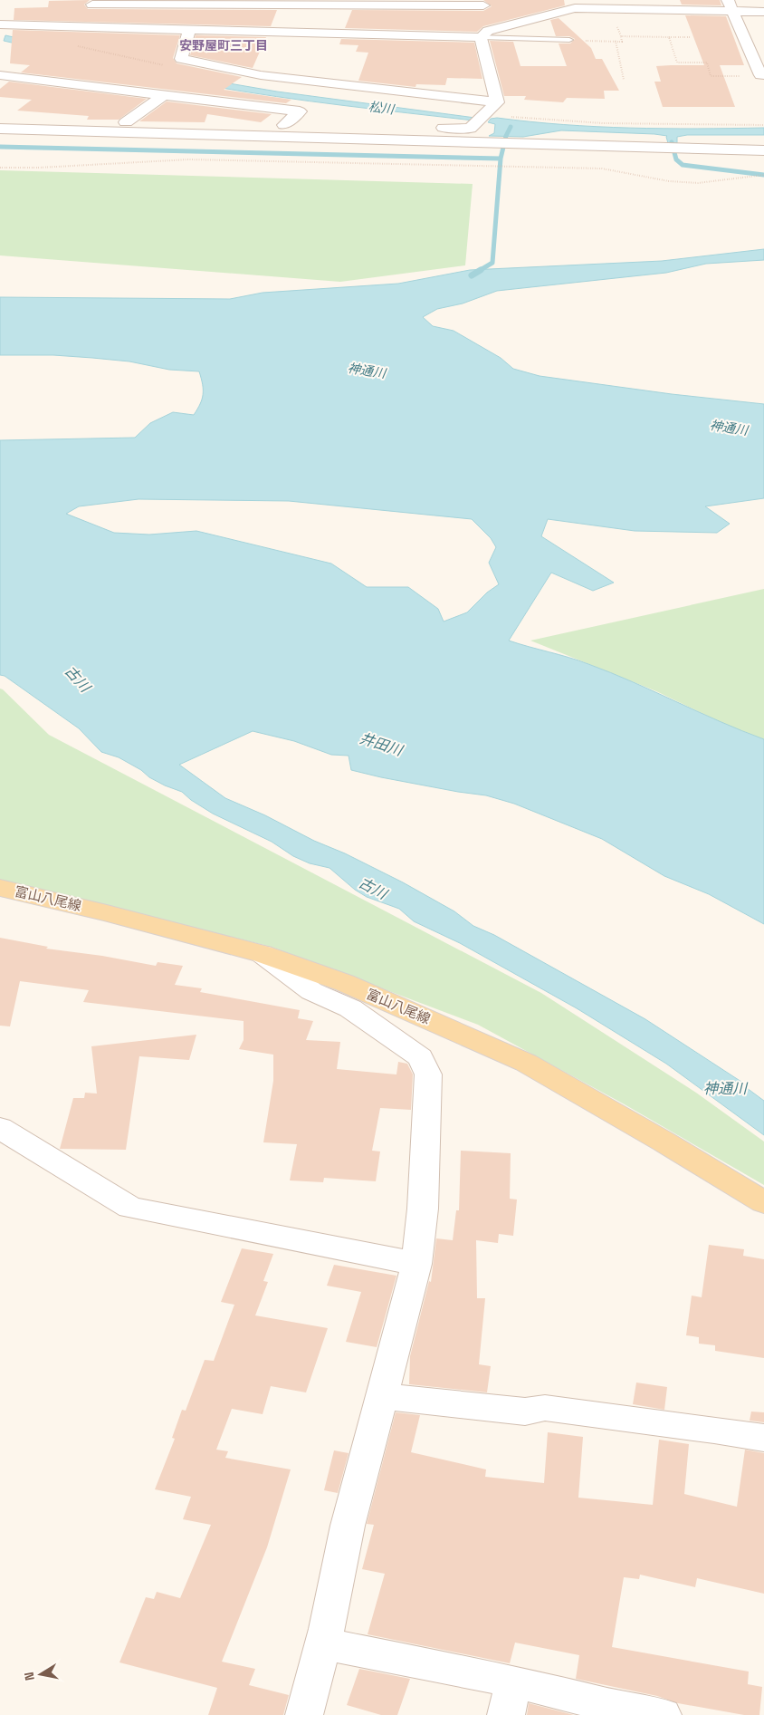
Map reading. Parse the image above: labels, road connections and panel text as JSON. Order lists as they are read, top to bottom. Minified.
{"streets":{"main road":["富山八尾線"]},"districts":["安野屋町三丁目"],"water":["松川","神通川","古川","井田川"],"north":"left"}
